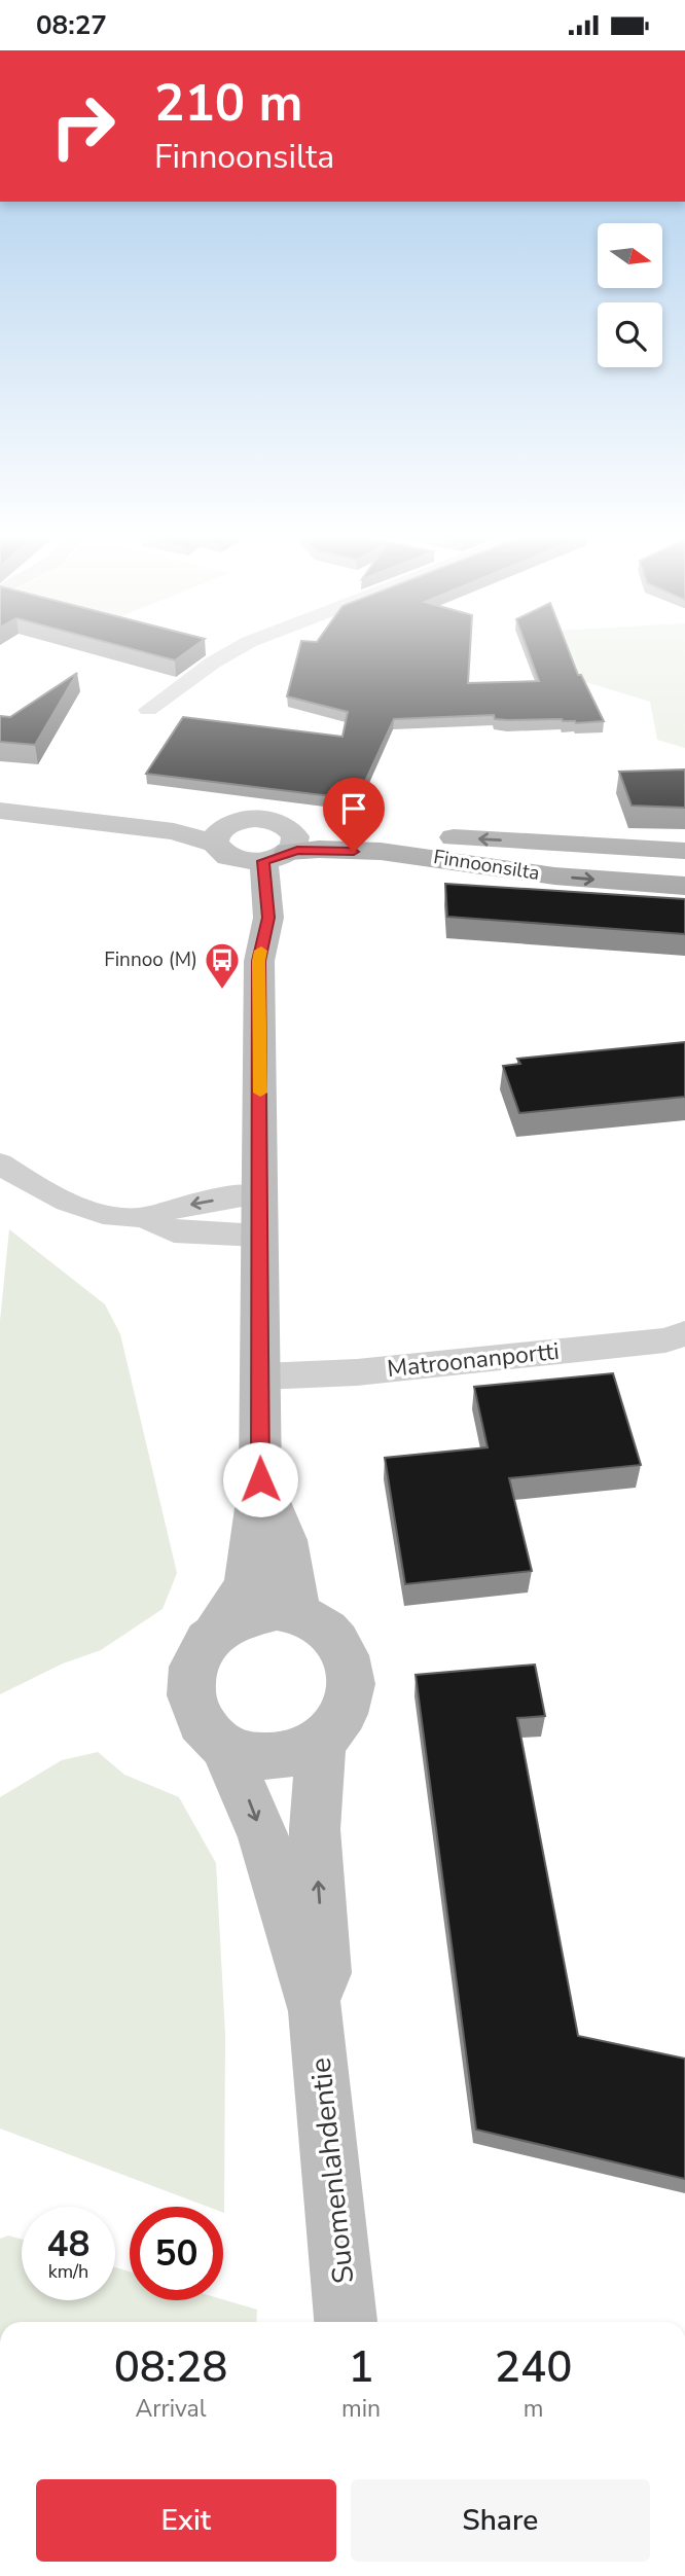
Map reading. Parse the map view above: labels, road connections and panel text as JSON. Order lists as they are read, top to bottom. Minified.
{"streets":{"main road":["Finnoonsilta","Suomenlahdentie"],"street":["Matroonanportti"]},"places":{"bus stop":["Finnoo (M)"]},"north":"right","page":{"status":"08:27","turn":["210 m","Finnoonsilta"],"speed":"48 km/h","limit":"50","eta":["08:28","Arrival","1","min","240","m"],"buttons":["Exit","Share"]}}
